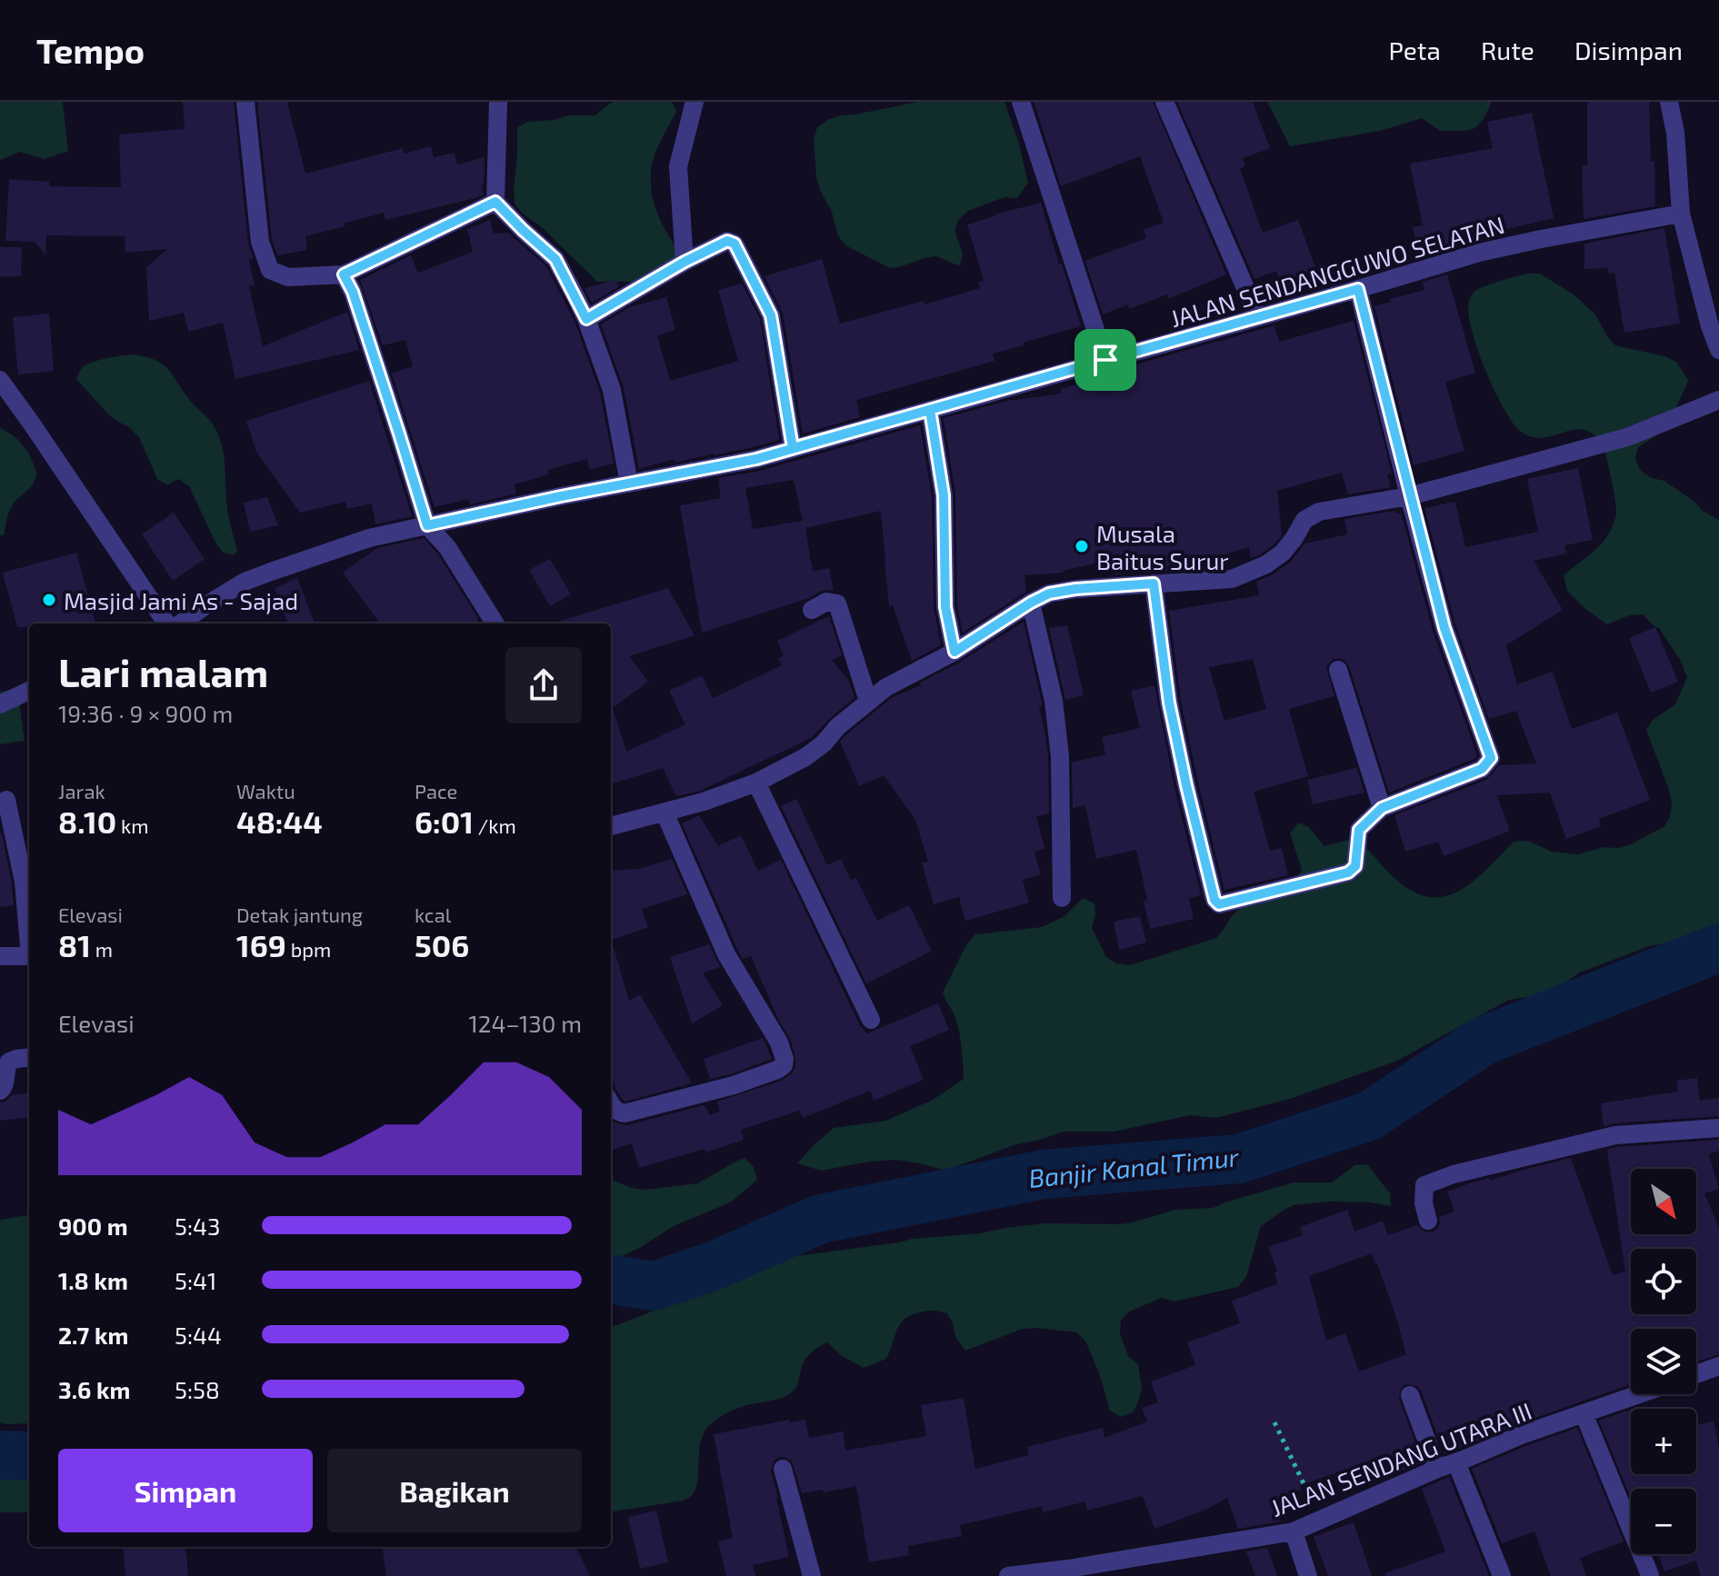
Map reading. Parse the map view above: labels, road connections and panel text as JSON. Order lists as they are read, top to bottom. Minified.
{"streets":{"street":["JALAN SENDANGGUWO SELATAN","JALAN SENDANG UTARA III"]},"water":["Banjir Kanal Timur"],"places":["Musala Baitus Surur","Masjid Jami As - Sajad"],"north":"bottom right","page":{"header":"Tempo","nav":["Peta","Rute","Disimpan"],"heading":["Lari malam","19:36 · 9 × 900 m"],"stats":[["Jarak","8.10 km"],["Waktu","48:44"],["Pace","6:01 /km"],["Elevasi","81 m"],["Detak jantung","169 bpm"],["kcal","506"]],"chart":["Elevasi","124–130 m"],"map_buttons":["+","−"],"list":[{"name":"900 m","note":"5:43"},{"name":"1.8 km","note":"5:41"},{"name":"2.7 km","note":"5:44"},{"name":"3.6 km","note":"5:58"}],"buttons":["Simpan","Bagikan"]}}
